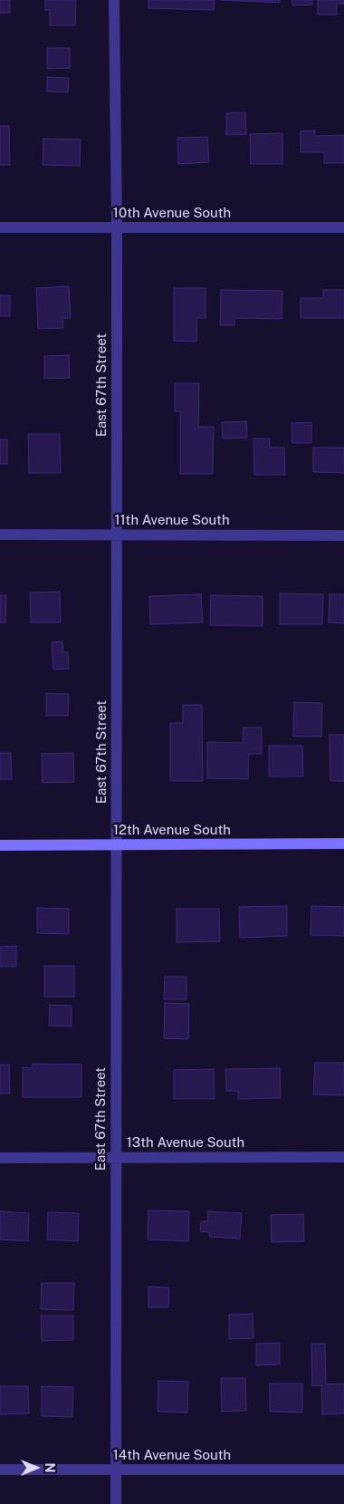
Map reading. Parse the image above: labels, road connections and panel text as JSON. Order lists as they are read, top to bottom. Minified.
{"streets":{"street":["10th Avenue South","East 67th Street","11th Avenue South","12th Avenue South","13th Avenue South","14th Avenue South"]},"crossings":[["10th Avenue South","East 67th Street"],["East 67th Street","11th Avenue South"],["East 67th Street","12th Avenue South"],["East 67th Street","13th Avenue South"],["East 67th Street","14th Avenue South"]],"north":"right"}
